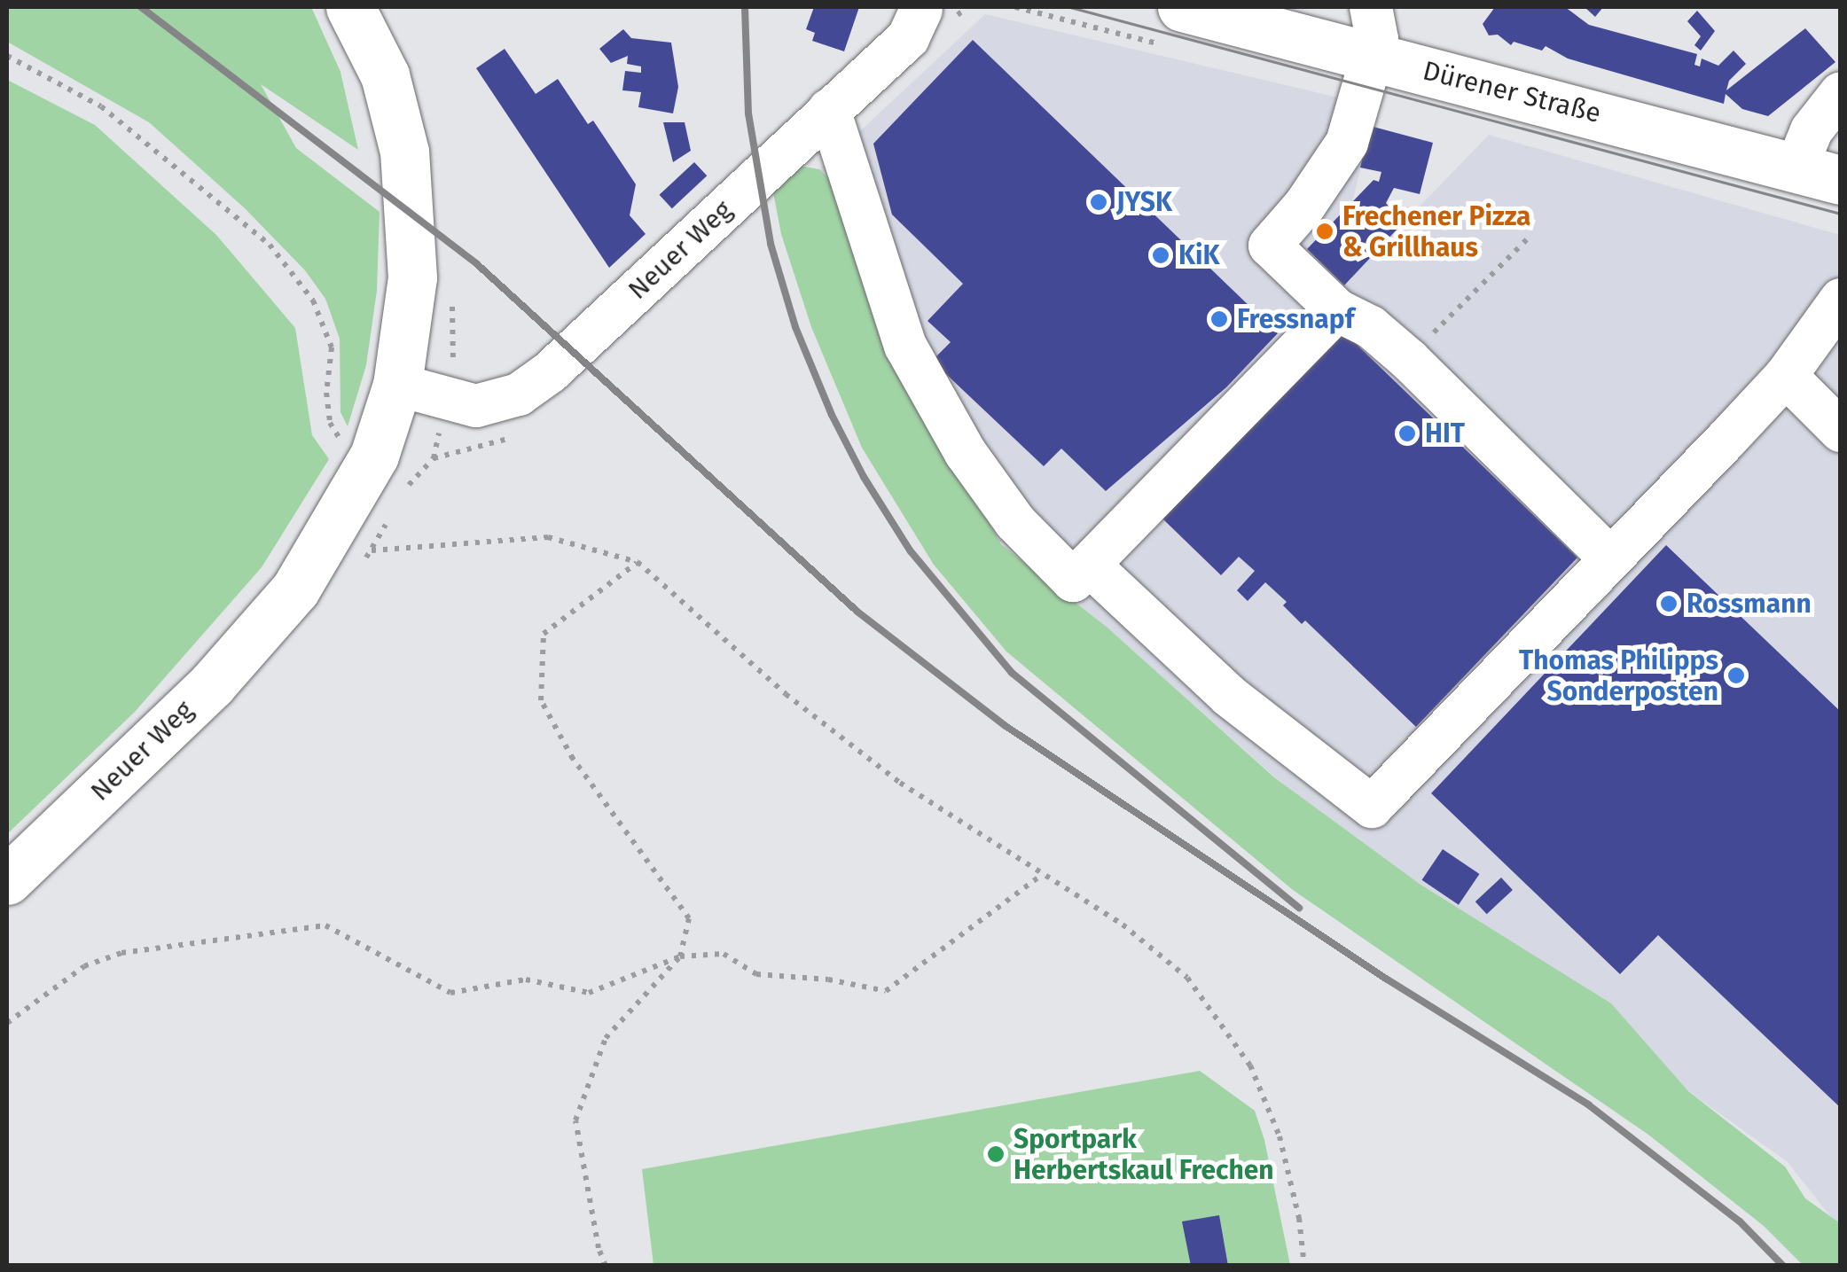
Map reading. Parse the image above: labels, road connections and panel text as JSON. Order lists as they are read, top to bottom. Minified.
{"streets":{"main road":["Dürener Straße","Neuer Weg"]},"places":["JYSK","Frechener Pizza & Grillhaus","KiK","Fressnapf","HIT","Rossmann","Thomas Philipps Sonderposten","Sportpark Herbertskaul Frechen"]}
